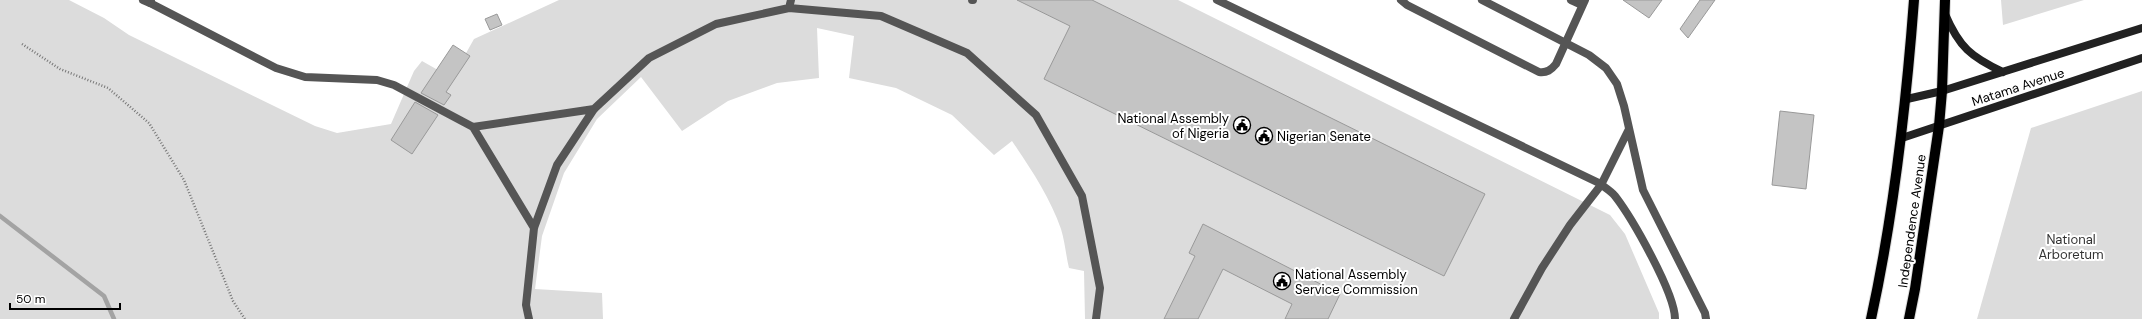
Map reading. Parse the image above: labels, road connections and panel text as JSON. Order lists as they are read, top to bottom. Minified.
{"streets":{"main road":["Matama Avenue","Independence Avenue"]},"crossings":[["Matama Avenue","Independence Avenue"]],"parks":["National Arboretum"],"places":{"public building":["National Assembly of Nigeria","Nigerian Senate","National Assembly Service Commission"]},"scale_bar":"50 m"}
